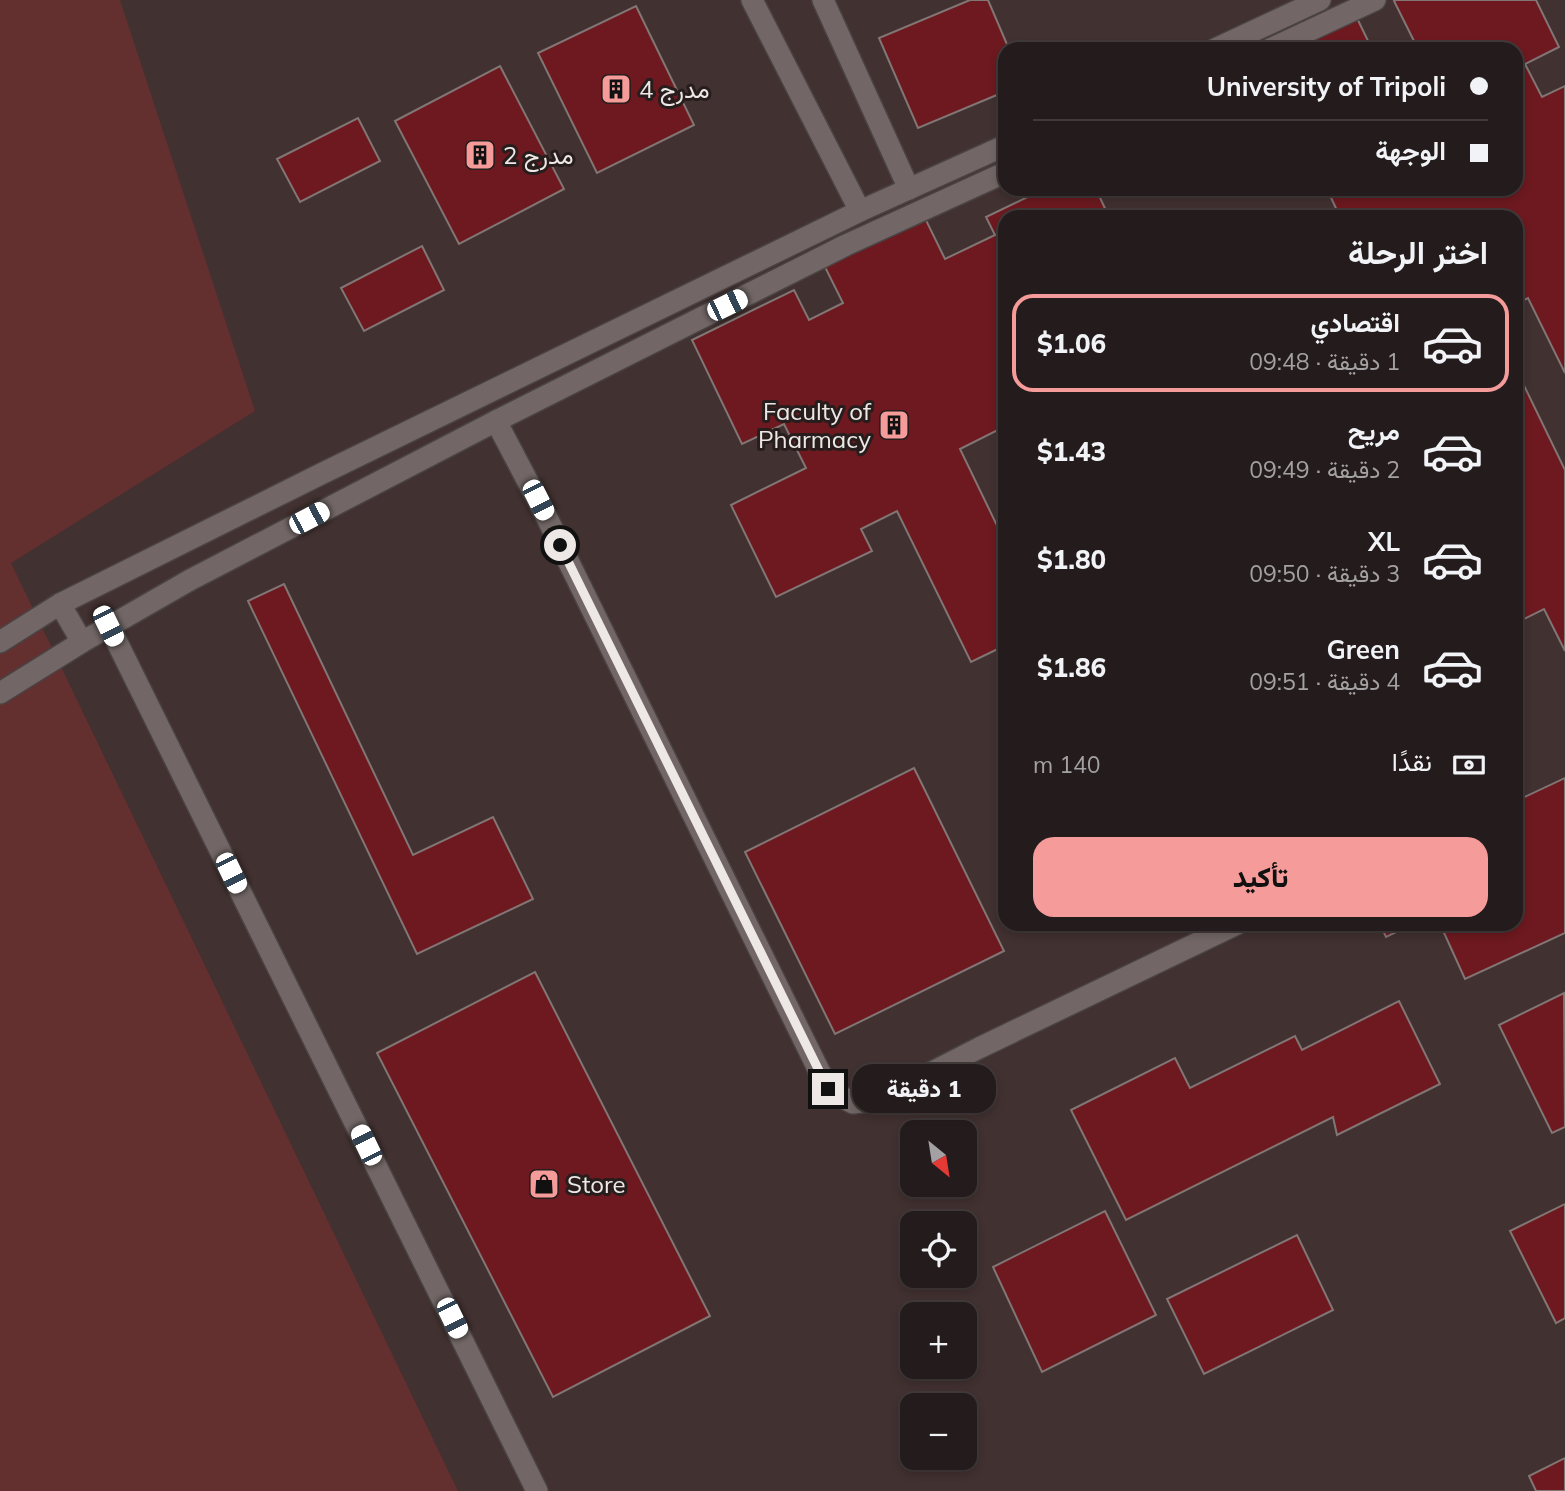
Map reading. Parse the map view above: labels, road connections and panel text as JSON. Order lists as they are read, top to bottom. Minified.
{"places":{"building":["مدرج 4","مدرج 2","Faculty of Pharmacy"],"shop":["Store"]},"north":"bottom right","page":{"banner":["University of Tripoli","الوجهة"],"heading":"اختر الرحلة","list":[{"name":"اقتصادي","note":"1 دقيقة · 09:48","value":"$1.06"},{"name":"مريح","note":"2 دقيقة · 09:49","value":"$1.43"},{"name":"XL","note":"3 دقيقة · 09:50","value":"$1.80"},{"name":"Green","note":"4 دقيقة · 09:51","value":"$1.86"}],"pay":["نقدًا","140 m"],"buttons":"تأكيد","bubble":"1 دقيقة","map_buttons":["+","−"]}}
